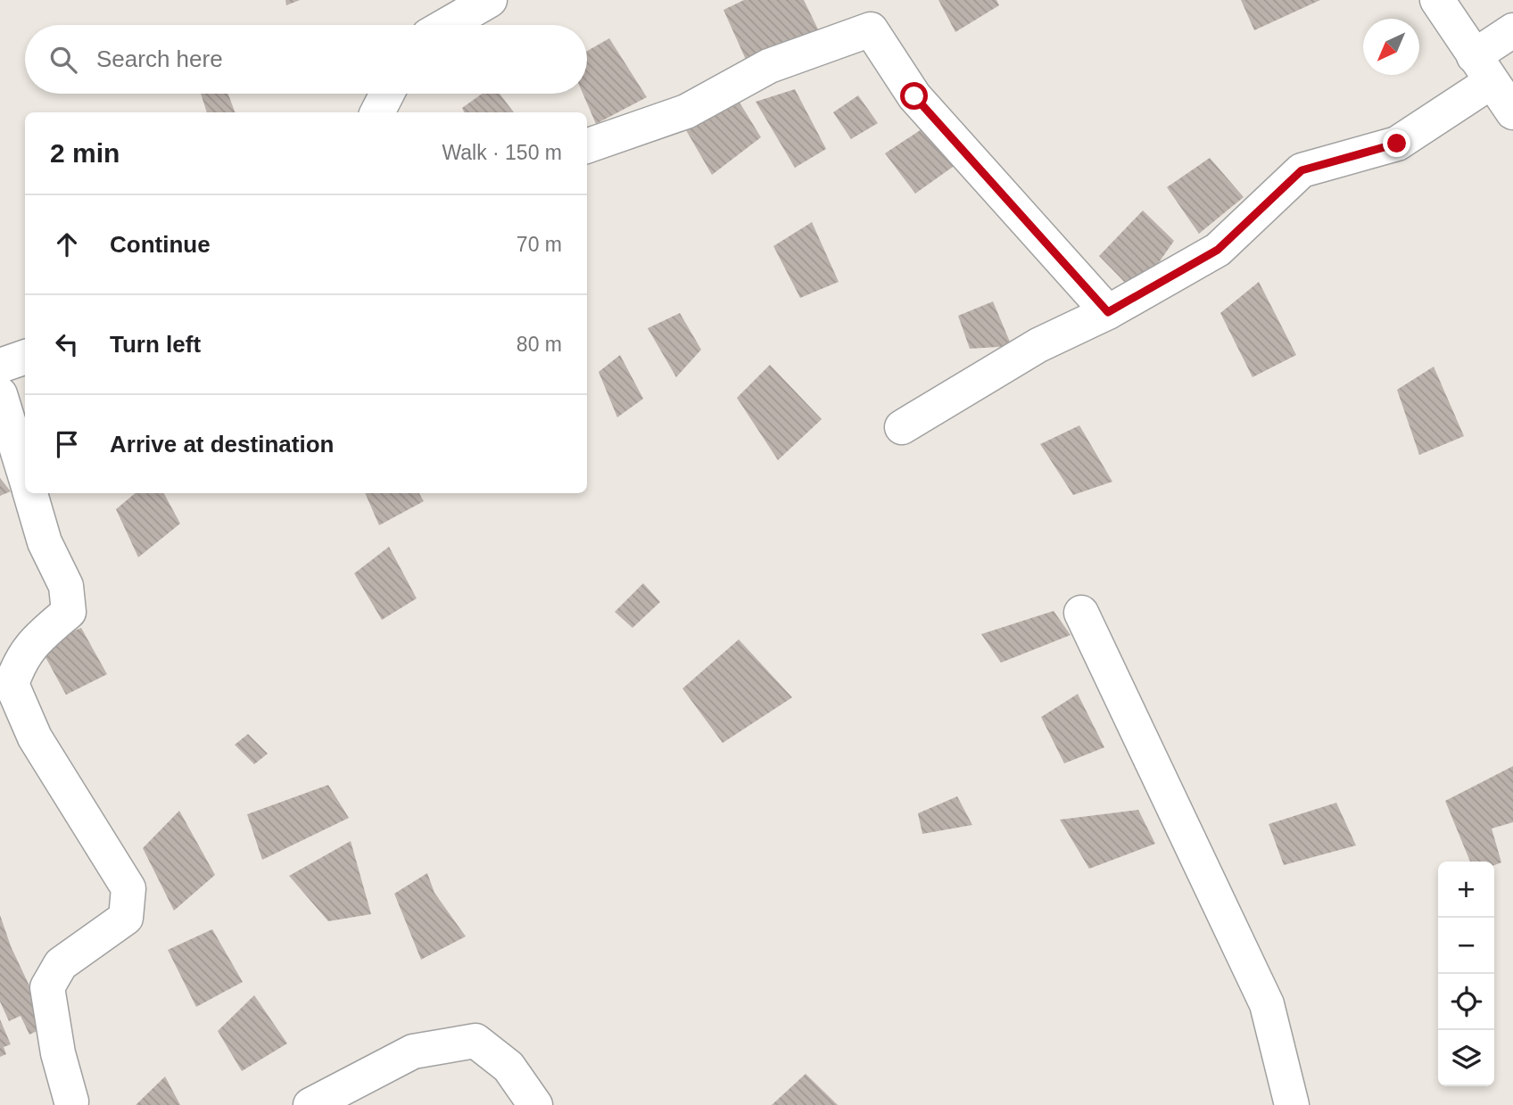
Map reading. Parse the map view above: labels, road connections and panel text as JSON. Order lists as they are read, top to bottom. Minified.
{"north":"bottom left","page":{"search":"Search here","heading":["2 min","Walk · 150 m"],"list":[["Continue","70 m"],["Turn left","80 m"],"Arrive at destination"],"map_buttons":["+","−"]}}
